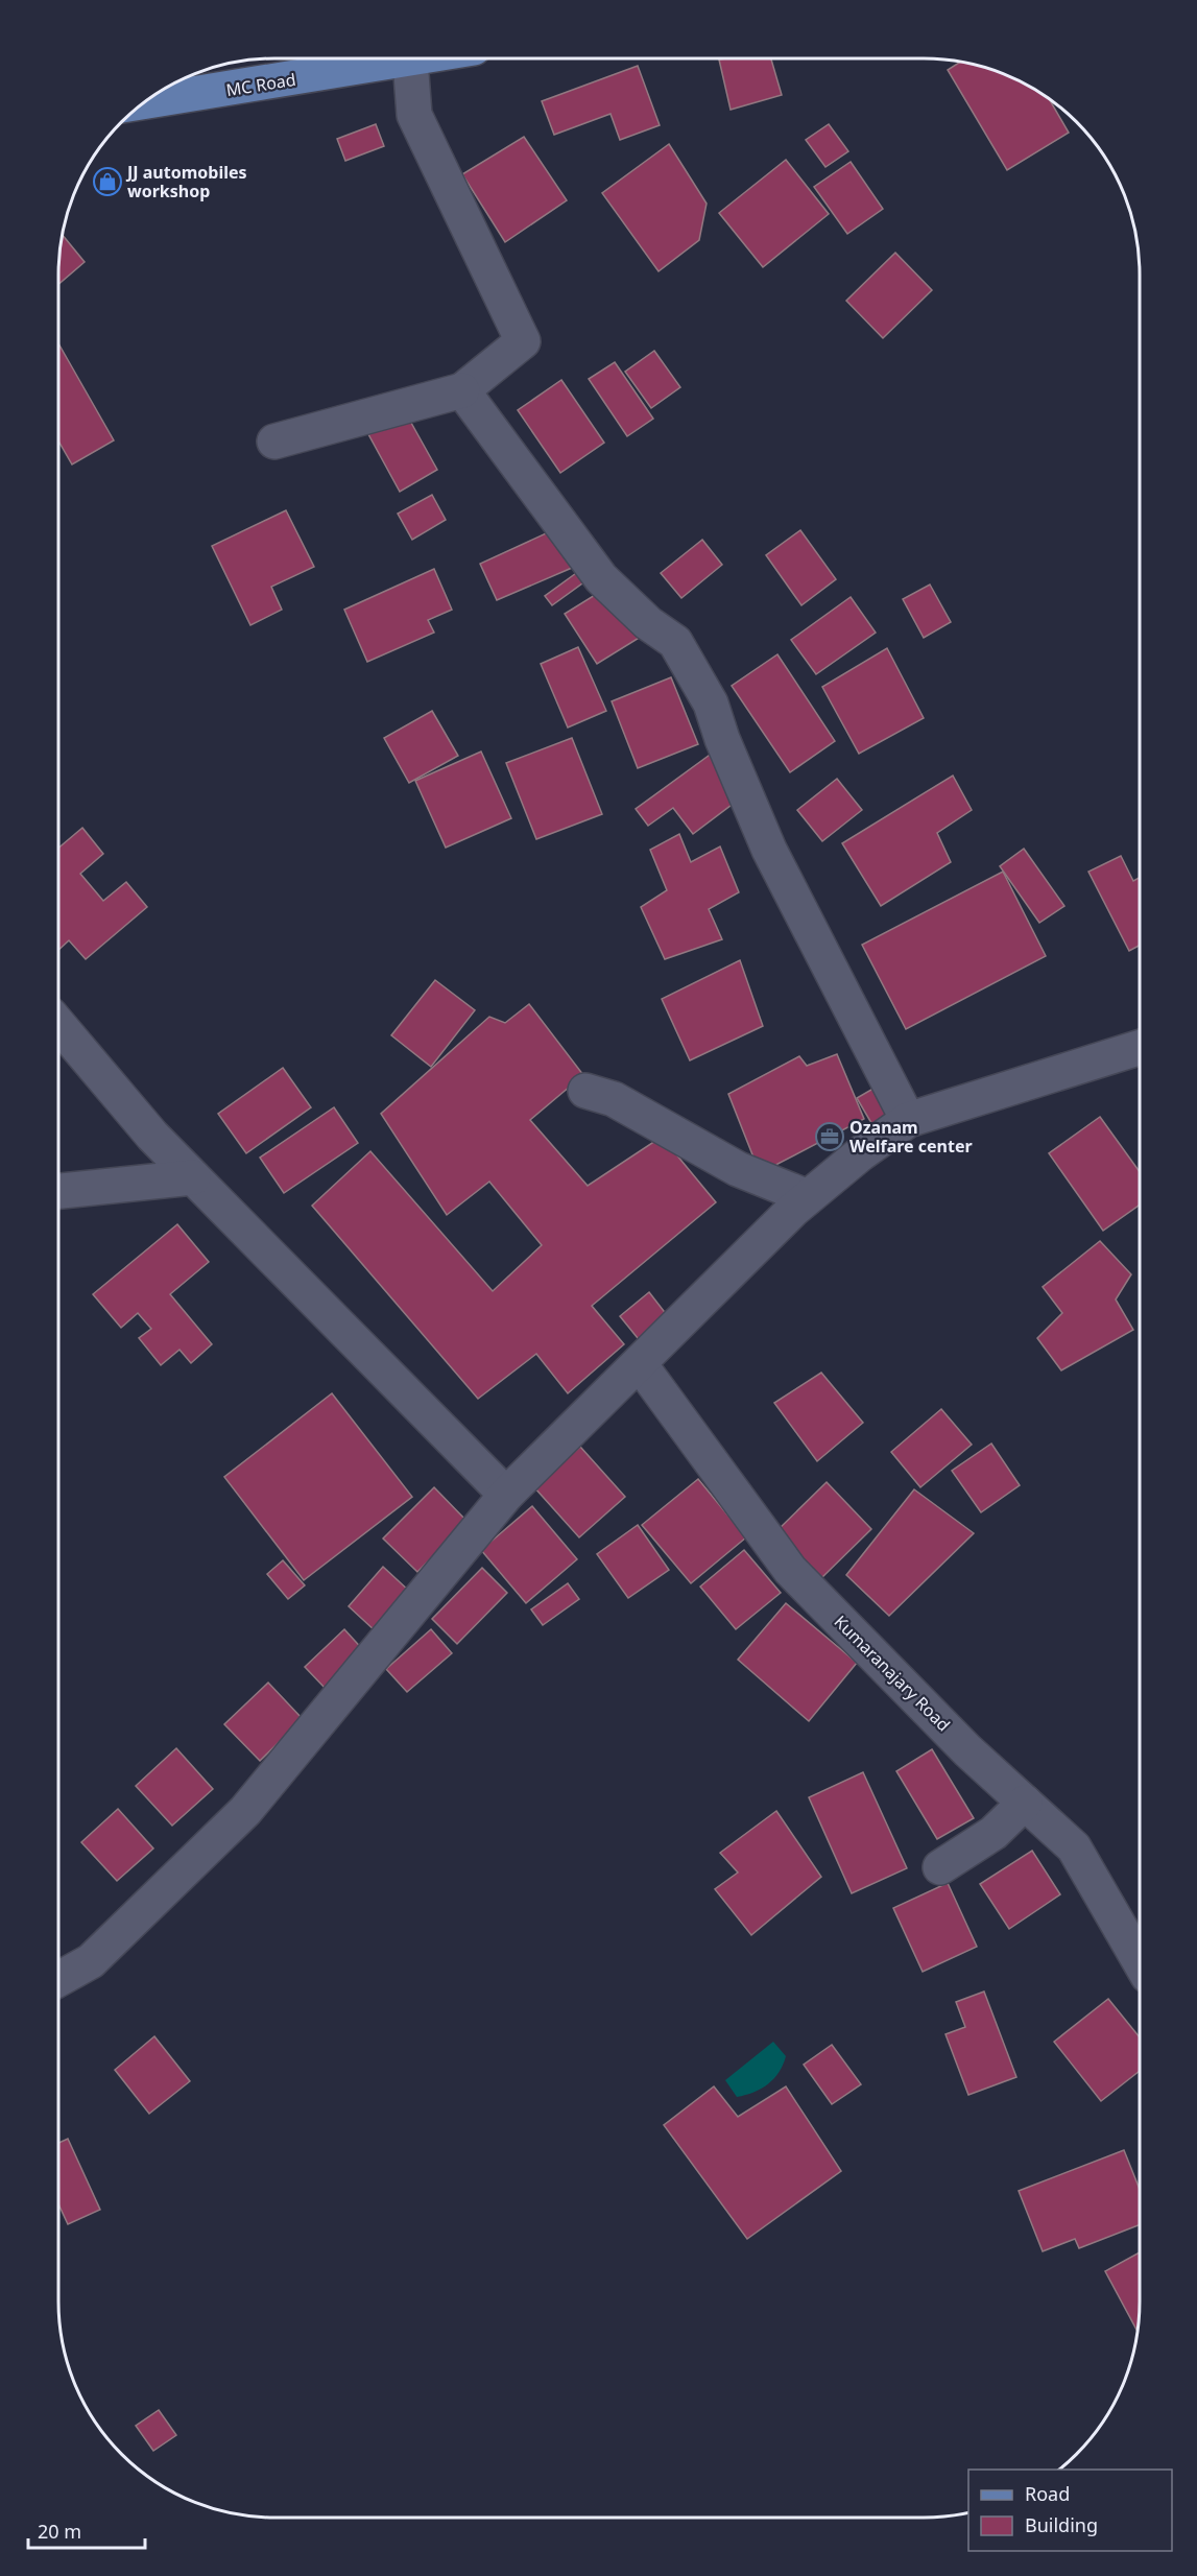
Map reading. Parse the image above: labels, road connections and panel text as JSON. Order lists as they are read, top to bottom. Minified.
{"streets":{"main road":["MC Road"],"street":["Kumaranajary Road"]},"places":{"shop":["JJ automobiles workshop"],"office":["Ozanam Welfare center"]},"legend":["Road","Building"],"scale_bar":"20 m"}
